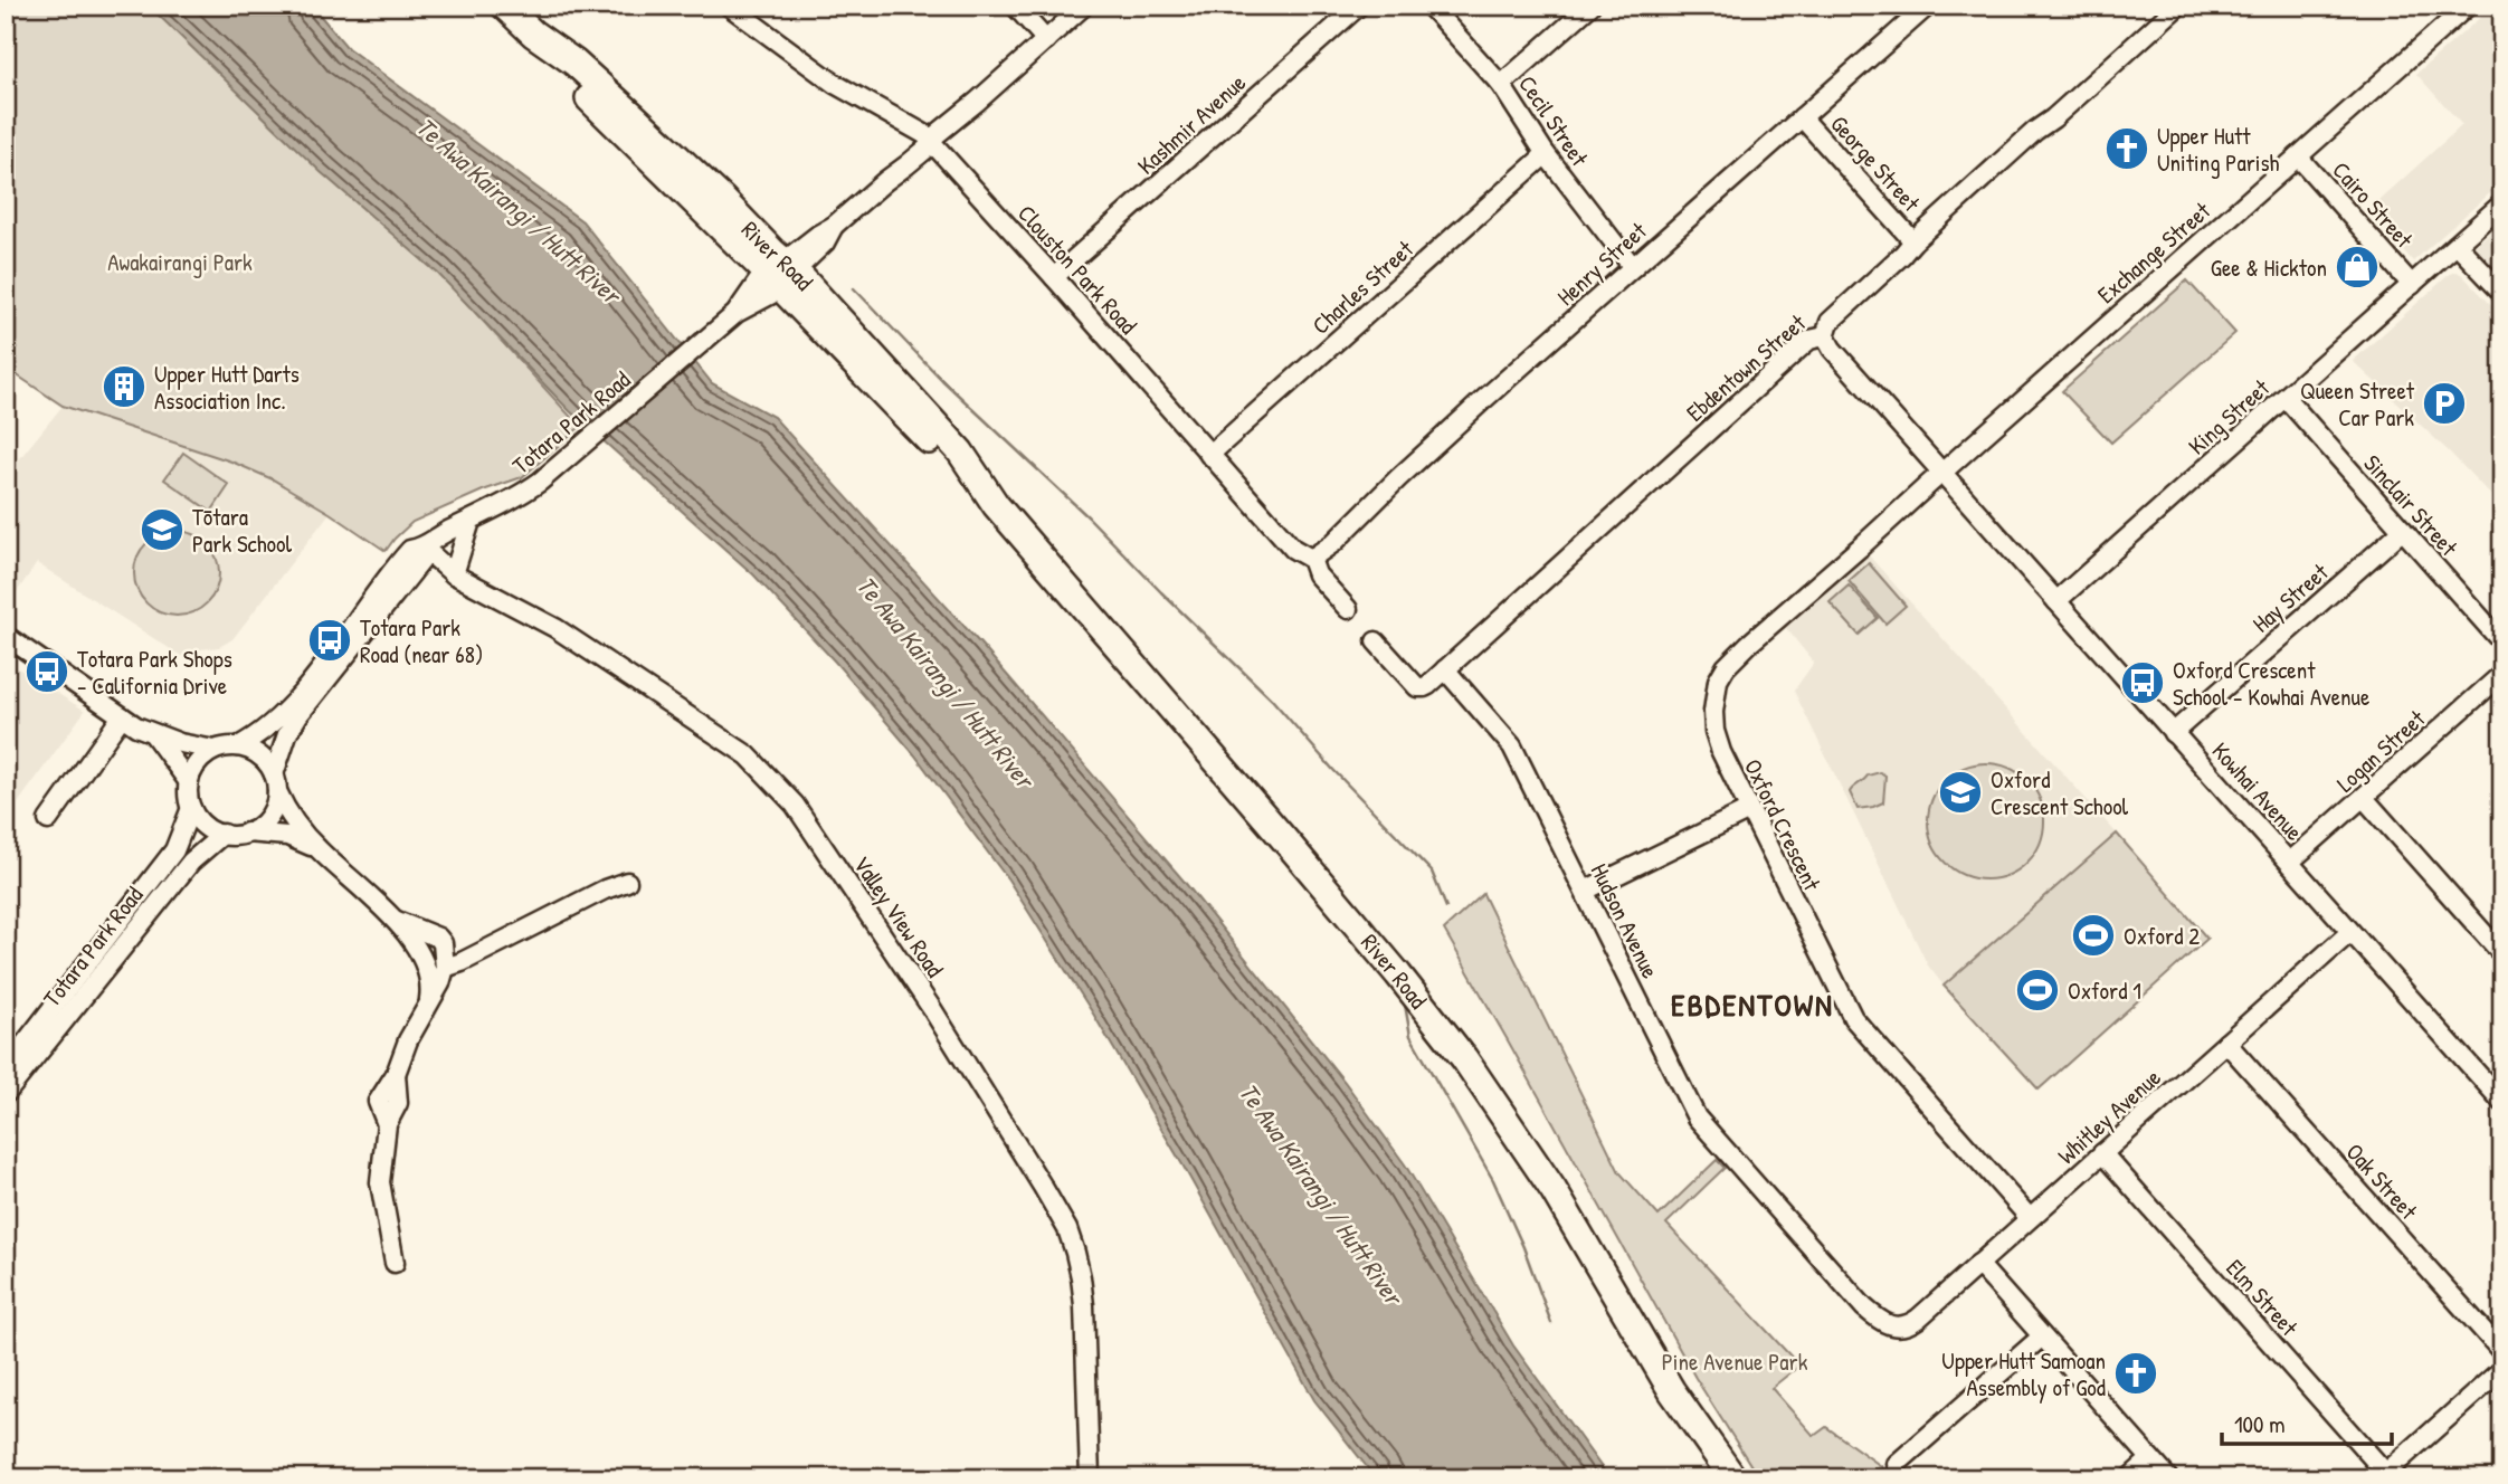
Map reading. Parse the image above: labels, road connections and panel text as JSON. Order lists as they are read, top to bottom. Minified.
{"streets":{"highway":["River Road"],"street":["Cecil Street","Kashmir Avenue","George Street","Cairo Street","Exchange Street","Henry Street","Clouston Park Road","Charles Street","Ebdentown Street","King Street","Totara Park Road","Sinclair Street","Hay Street","Logan Street","Kowhai Avenue","Oxford Crescent","Valley View Road","Hudson Avenue","Whitley Avenue","Oak Street","Elm Street"]},"crossings":[["Cecil Street","Henry Street"],["Cecil Street","Charles Street"],["Kashmir Avenue","Clouston Park Road"],["George Street","Henry Street"],["George Street","Ebdentown Street"],["Cairo Street","Exchange Street"],["Cairo Street","King Street"],["Exchange Street","Kowhai Avenue"],["Exchange Street","Oxford Crescent"],["River Road","Totara Park Road"],["Henry Street","Clouston Park Road"],["Clouston Park Road","Charles Street"],["Clouston Park Road","Totara Park Road"],["Ebdentown Street","Kowhai Avenue"],["Ebdentown Street","Hudson Avenue"],["King Street","Sinclair Street"],["King Street","Kowhai Avenue"],["Totara Park Road","Valley View Road"],["Sinclair Street","Hay Street"],["Hay Street","Kowhai Avenue"],["Logan Street","Kowhai Avenue"],["Kowhai Avenue","Oxford Crescent"],["Kowhai Avenue","Whitley Avenue"],["Oxford Crescent","Whitley Avenue"],["Hudson Avenue","Whitley Avenue"],["Whitley Avenue","Oak Street"],["Whitley Avenue","Elm Street"]],"districts":["EBDENTOWN"],"water":["Te Awa Kairangi / Hutt River"],"parks":["Awakairangi Park","Pine Avenue Park"],"places":{"church":["Upper Hutt Uniting Parish","Upper Hutt Samoan Assembly of God"],"shop":["Gee & Hickton"],"building":["Upper Hutt Darts Association Inc."],"parking":["Queen Street Car Park"],"school or university":["Tōtara Park School","Oxford Crescent School"],"bus stop":["Totara Park Road (near 68)","Totara Park Shops - California Drive","Oxford Crescent School - Kowhai Avenue"],"sports":["Oxford 2","Oxford 1"]},"scale_bar":"100 m"}
